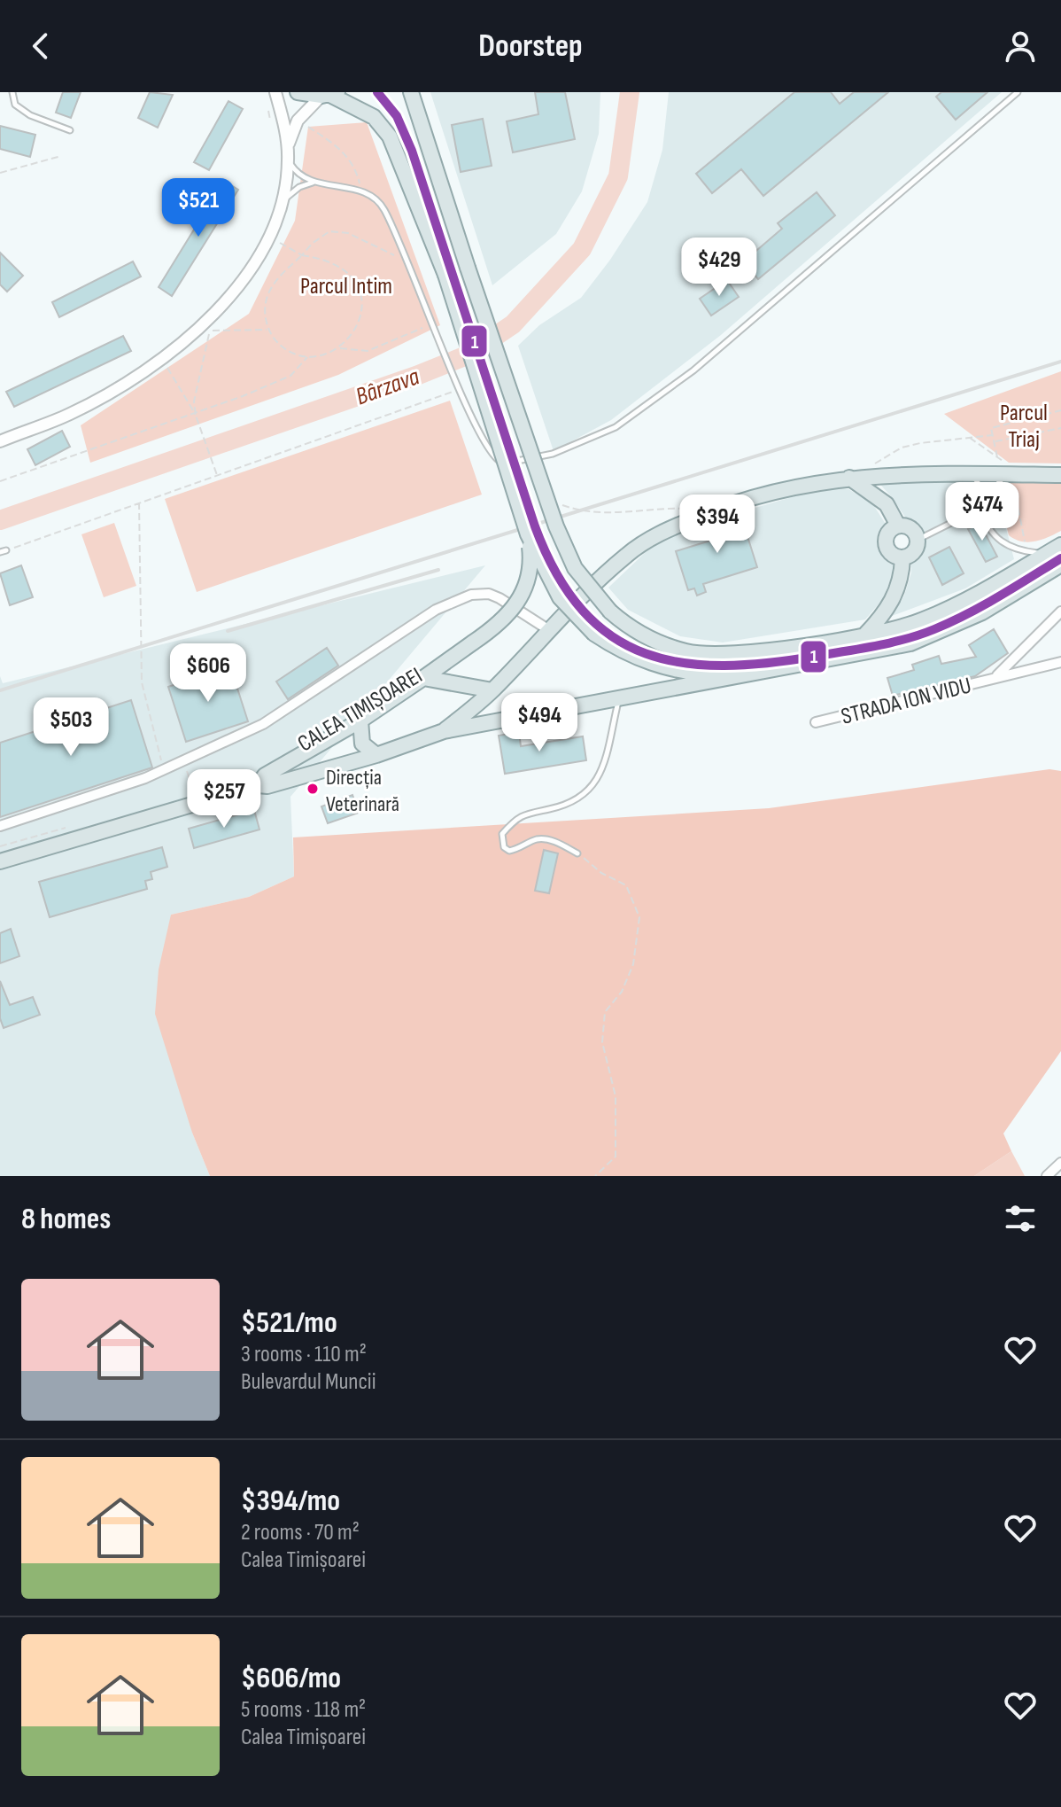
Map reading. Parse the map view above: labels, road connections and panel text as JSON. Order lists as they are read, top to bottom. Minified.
{"streets":{"main road":["CALEA TIMIȘOAREI"],"street":["STRADA ION VIDU"]},"water":["Bârzava"],"parks":["Parcul Intim","Parcul Triaj"],"places":["Direcția Veterinară"],"lines":["transit line 1"],"page":{"header":"Doorstep","price":["$521","$429","$474","$394","$606","$494","$503","$257"],"heading":"8 homes","list":[{"name":"$521/mo","note":"3 rooms · 110 m² · Bulevardul Muncii"},{"name":"$394/mo","note":"2 rooms · 70 m² · Calea Timișoarei"},{"name":"$606/mo","note":"5 rooms · 118 m² · Calea Timișoarei"}]}}
